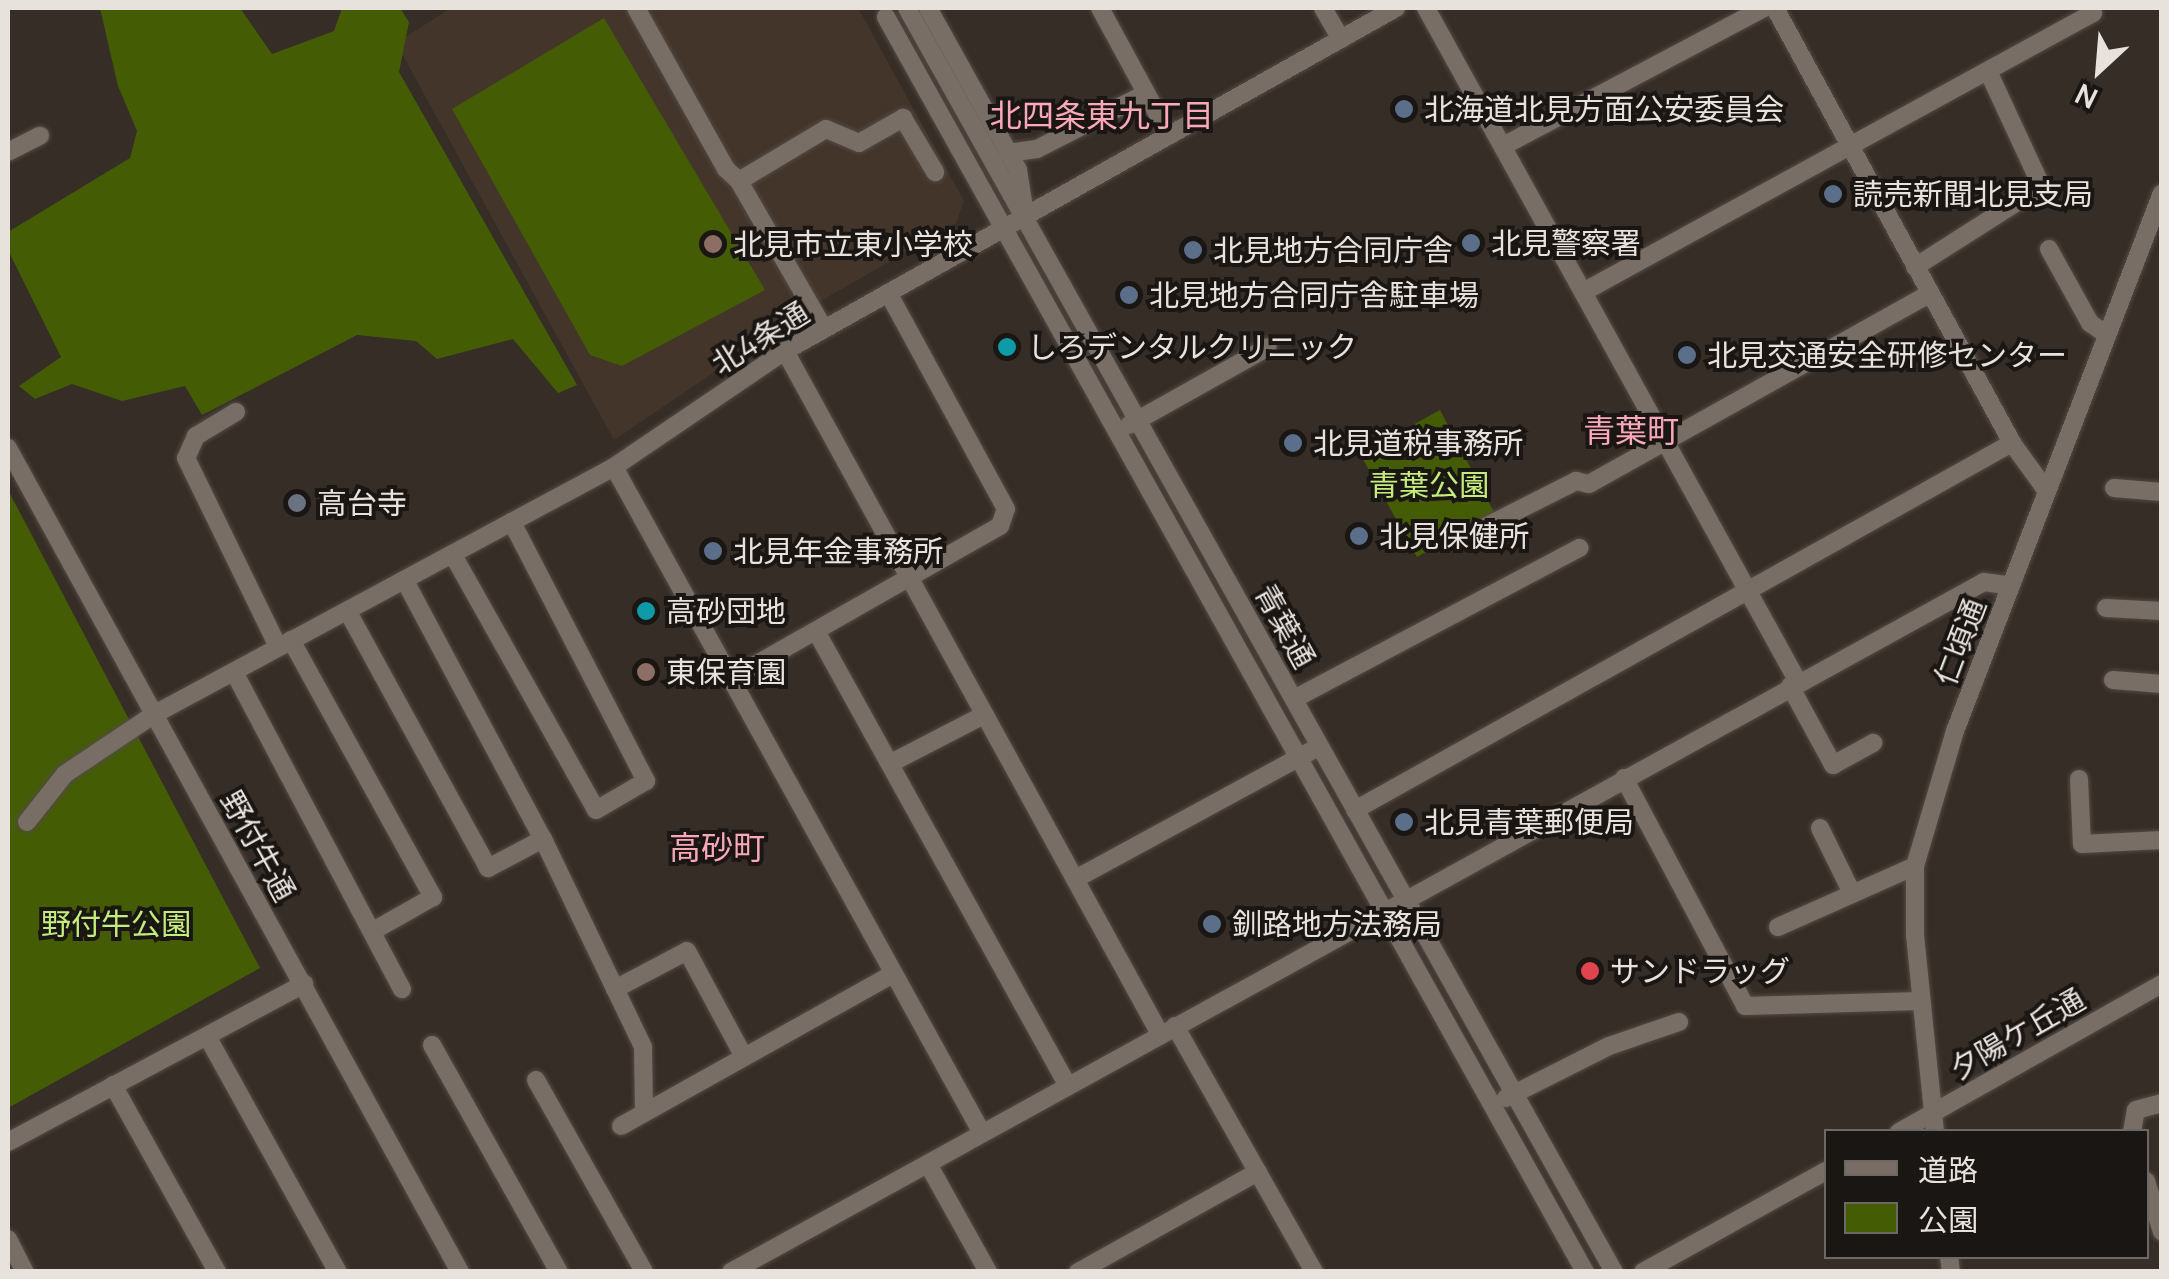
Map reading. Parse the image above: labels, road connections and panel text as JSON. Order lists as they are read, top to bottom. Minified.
{"streets":{"street":["北4条通","青葉通","仁頃通","野付牛通","夕陽ケ丘通"]},"crossings":[["北4条通","青葉通"],["北4条通","野付牛通"],["仁頃通","夕陽ケ丘通"]],"districts":["北四条東九丁目","青葉町","高砂町"],"parks":["青葉公園","野付牛公園"],"places":["北海道北見方面公安委員会","読売新聞北見支局","北見警察署","北見市立東小学校","北見地方合同庁舎","北見地方合同庁舎駐車場","しろデンタルクリニック","北見交通安全研修センター","北見道税事務所","高台寺","北見保健所","北見年金事務所","高砂団地","東保育園","北見青葉郵便局","釧路地方法務局","サンドラッグ"],"legend":["道路","公園"],"north":"bottom left"}
